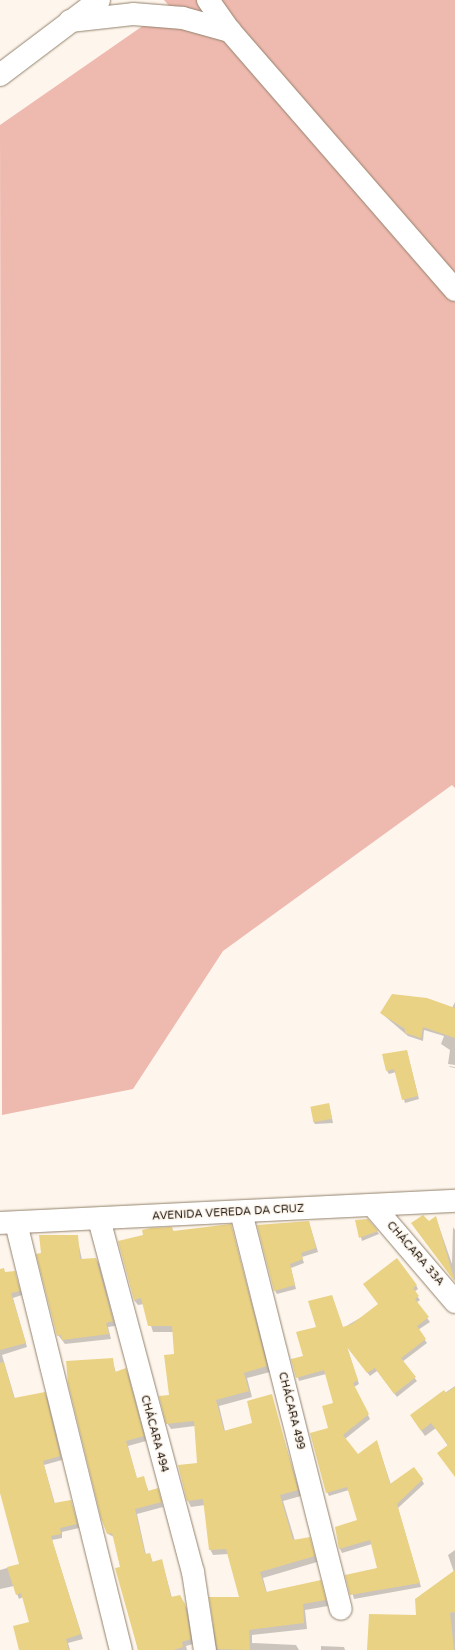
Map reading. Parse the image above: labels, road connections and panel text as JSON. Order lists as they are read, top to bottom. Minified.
{"streets":{"street":["AVENIDA VEREDA DA CRUZ","CHÁCARA 33A","CHÁCARA 499","CHÁCARA 494"]},"crossings":[["AVENIDA VEREDA DA CRUZ","CHÁCARA 33A"],["AVENIDA VEREDA DA CRUZ","CHÁCARA 499"],["AVENIDA VEREDA DA CRUZ","CHÁCARA 494"]]}
